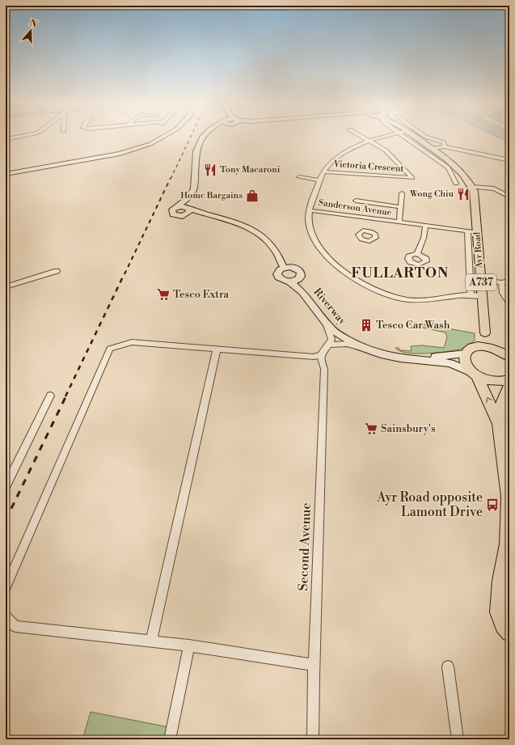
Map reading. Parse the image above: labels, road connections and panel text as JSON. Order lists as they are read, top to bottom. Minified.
{"streets":{"main road":["Ayr Road","A737"],"street":["Victoria Crescent","Sanderson Avenue","Riverway","Second Avenue"]},"crossings":[["Sanderson Avenue","Ayr Road"],["Ayr Road","A737"]],"districts":["FULLARTON"],"places":{"restaurant":["Tony Macaroni","Wong Chiu"],"shop":["Home Bargains"],"supermarket":["Tesco Extra","Sainsbury's"],"building":["Tesco Car Wash"],"bus stop":["Ayr Road opposite Lamont Drive"]},"north":"top"}
